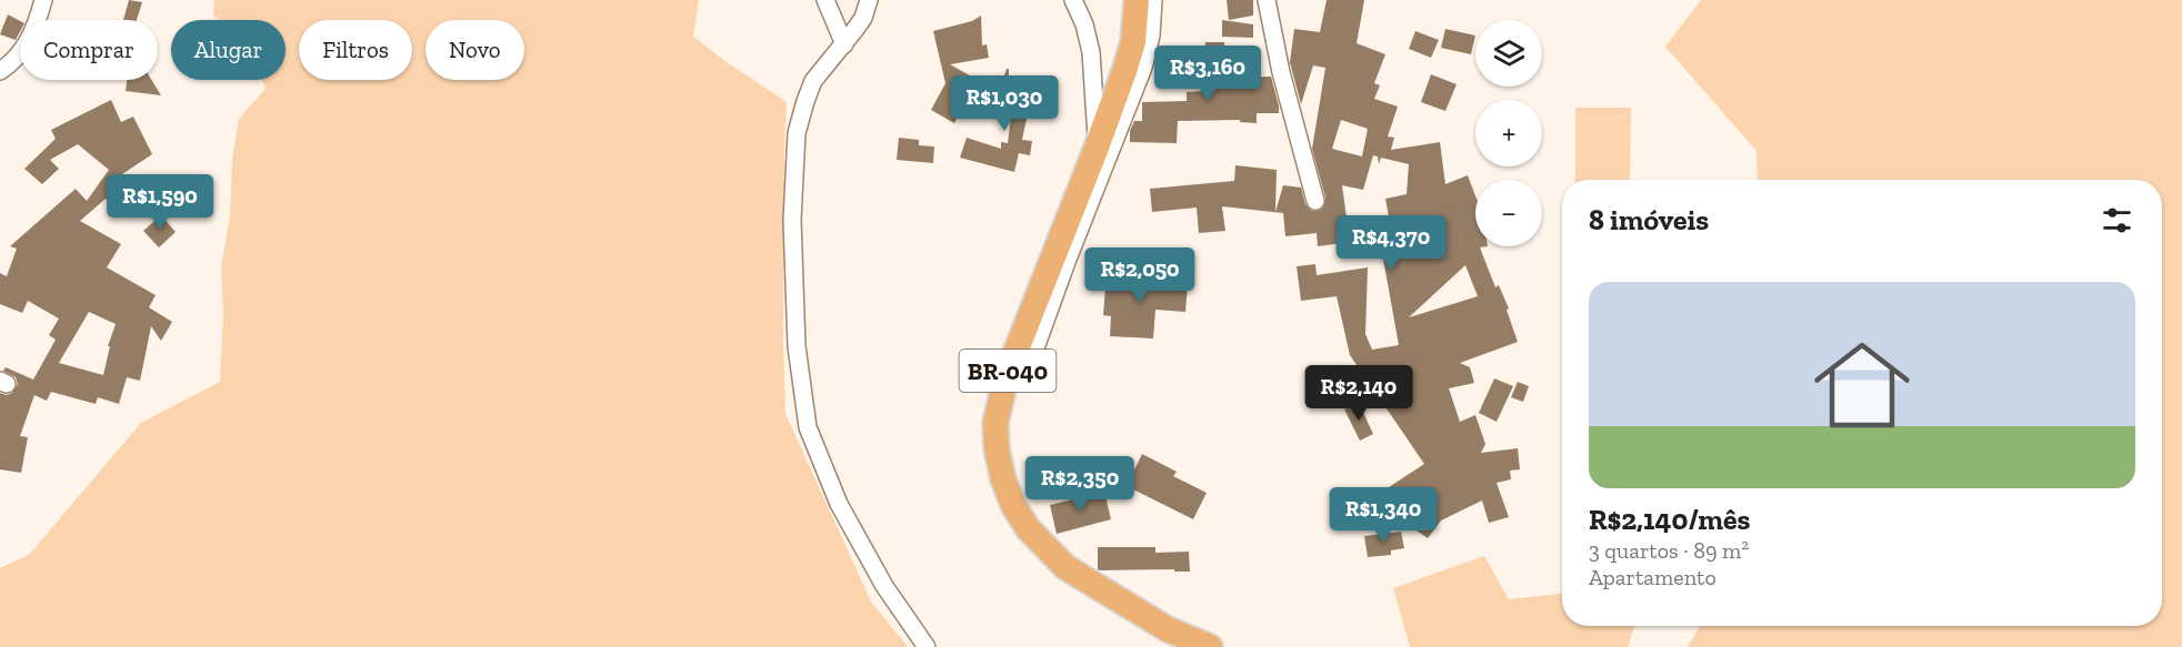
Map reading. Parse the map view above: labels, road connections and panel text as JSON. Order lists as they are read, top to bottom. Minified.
{"streets":{"highway":["BR-040"]},"page":{"map_buttons":["+","−"],"chip":["Comprar","Alugar","Filtros","Novo"],"price":["R$3,160","R$1,030","R$1,590","R$4,370","R$2,050","R$2,140","R$2,350","R$1,340"],"heading":"8 imóveis","list":[{"name":"R$2,140/mês","note":"3 quartos · 89 m² · Apartamento"}]}}
